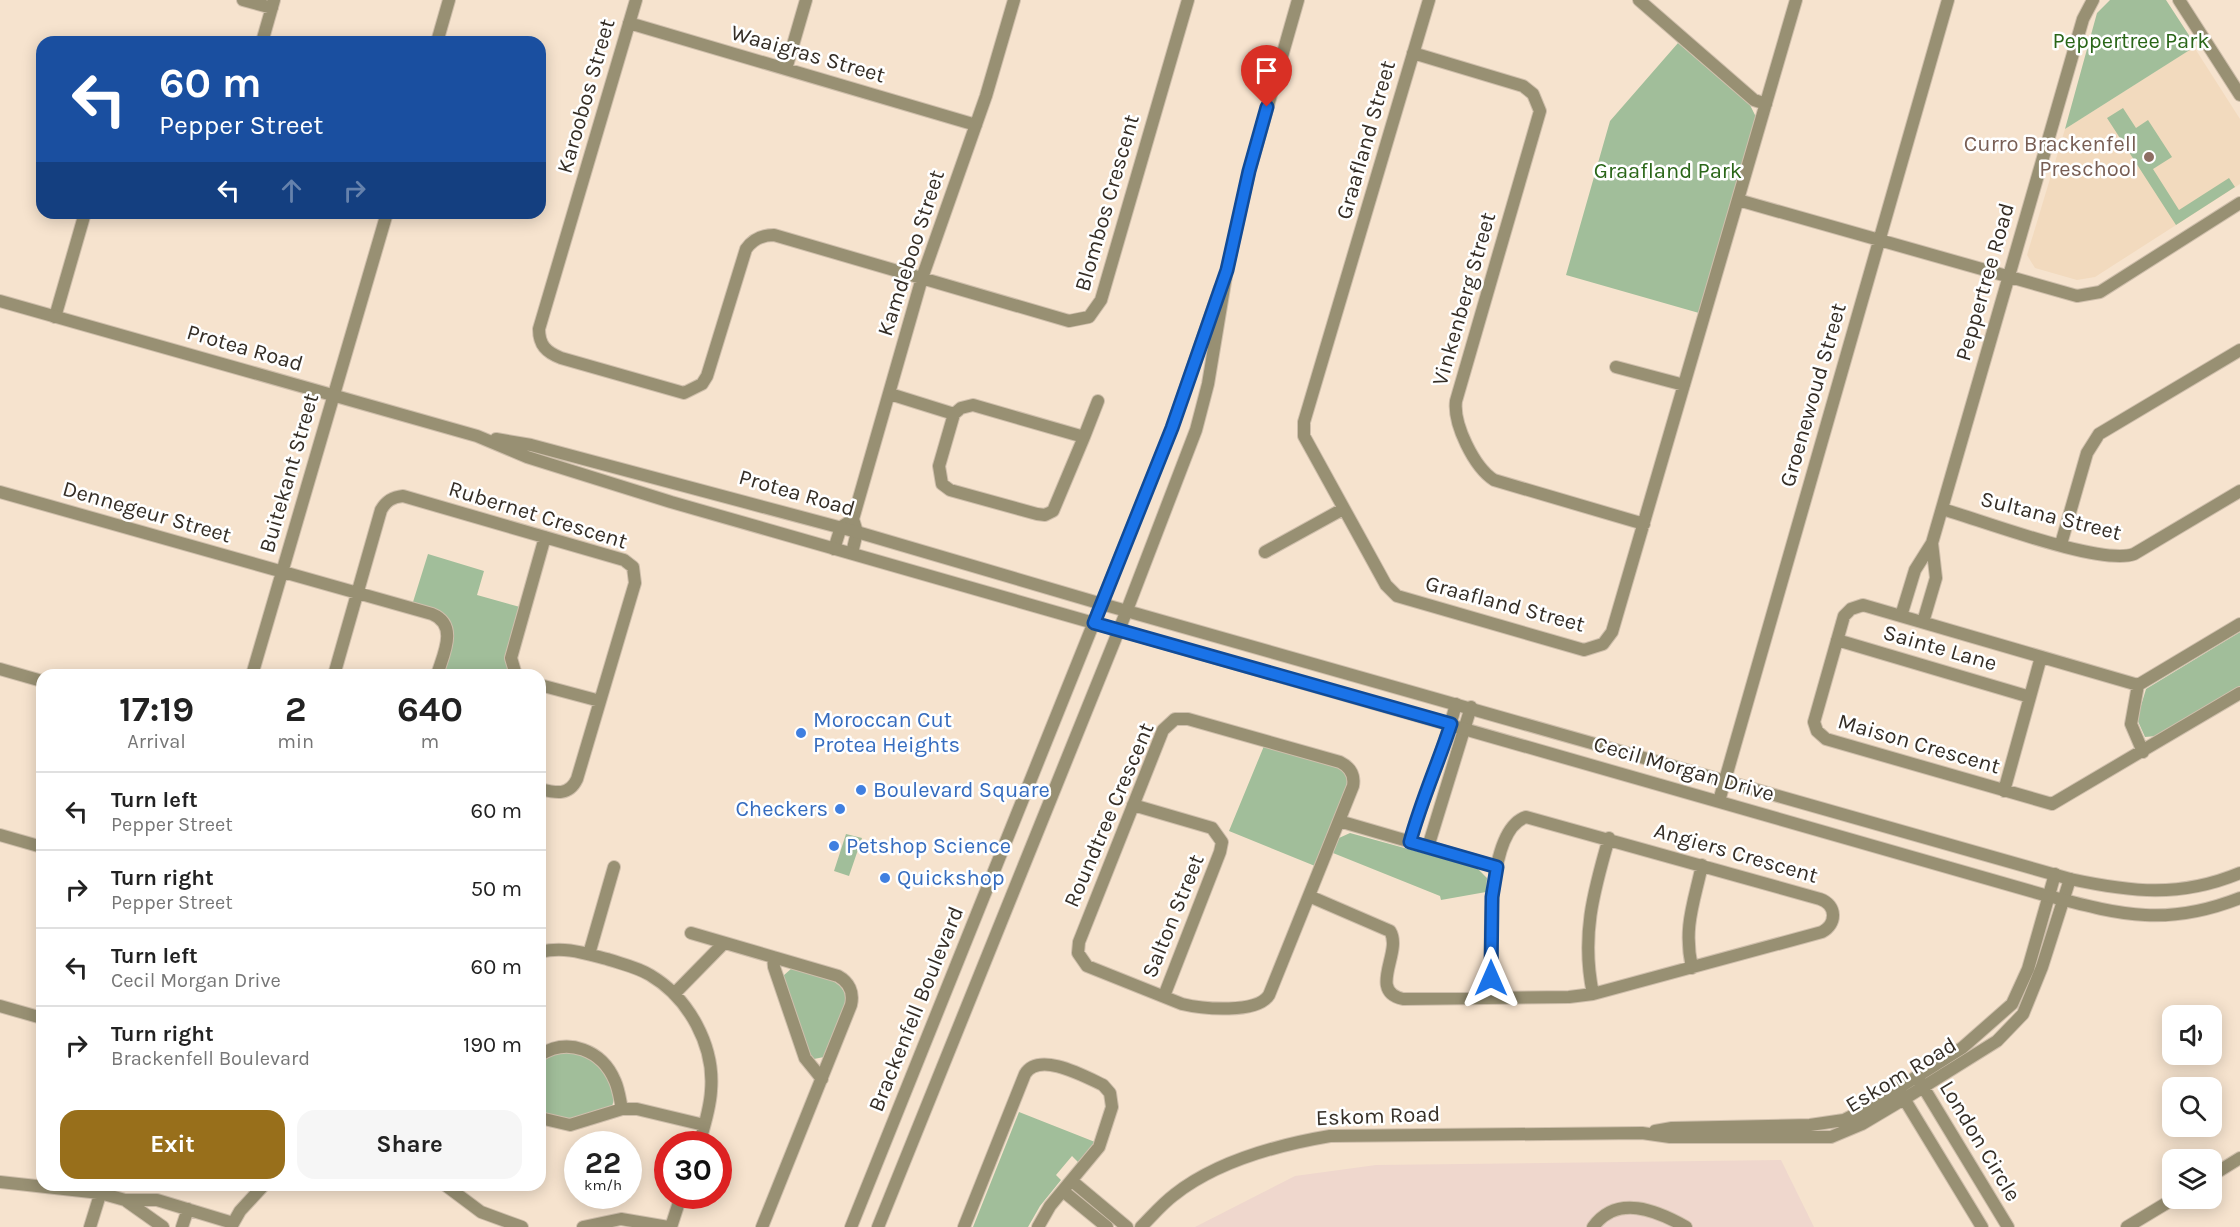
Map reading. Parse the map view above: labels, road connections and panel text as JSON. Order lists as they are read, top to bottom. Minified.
{"streets":{"street":["Waaigras Street","Karoobos Street","Graafland Street","Blombos Crescent","Kamdeboo Street","Peppertree Road","Vinkenberg Street","Protea Road","Groenewoud Street","Buitekant Street","Dennegeur Street","Rubernet Crescent","Sultana Street","Sainte Lane","Maison Crescent","Cecil Morgan Drive","Roundtree Crescent","Angiers Crescent","Salton Street","Brackenfell Boulevard","Eskom Road","London Circle"]},"crossings":[["Waaigras Street","Karoobos Street"],["Waaigras Street","Kamdeboo Street"],["Karoobos Street","Blombos Crescent"],["Karoobos Street","Kamdeboo Street"],["Graafland Street","Vinkenberg Street"],["Blombos Crescent","Kamdeboo Street"],["Peppertree Road","Sultana Street"],["Protea Road","Buitekant Street"],["Protea Road","Cecil Morgan Drive"],["Protea Road","Brackenfell Boulevard"],["Groenewoud Street","Cecil Morgan Drive"],["Buitekant Street","Dennegeur Street"],["Dennegeur Street","Rubernet Crescent"],["Sainte Lane","Maison Crescent"],["Cecil Morgan Drive","Brackenfell Boulevard"],["Cecil Morgan Drive","Eskom Road"],["Roundtree Crescent","Angiers Crescent"],["Roundtree Crescent","Salton Street"],["Eskom Road","London Circle"]],"parks":["Peppertree Park","Graafland Park"],"places":["Curro Brackenfell Preschool","Moroccan Cut Protea Heights","Boulevard Square","Checkers","Petshop Science","Quickshop"],"page":{"turn":["60 m","Pepper Street"],"eta":["17:19","Arrival","2","min","640","m"],"list":[{"name":"Turn left","note":"Pepper Street","value":"60 m"},{"name":"Turn right","note":"Pepper Street","value":"50 m"},{"name":"Turn left","note":"Cecil Morgan Drive","value":"60 m"},{"name":"Turn right","note":"Brackenfell Boulevard","value":"190 m"}],"buttons":["Exit","Share"],"speed":"22 km/h","limit":"30"}}
